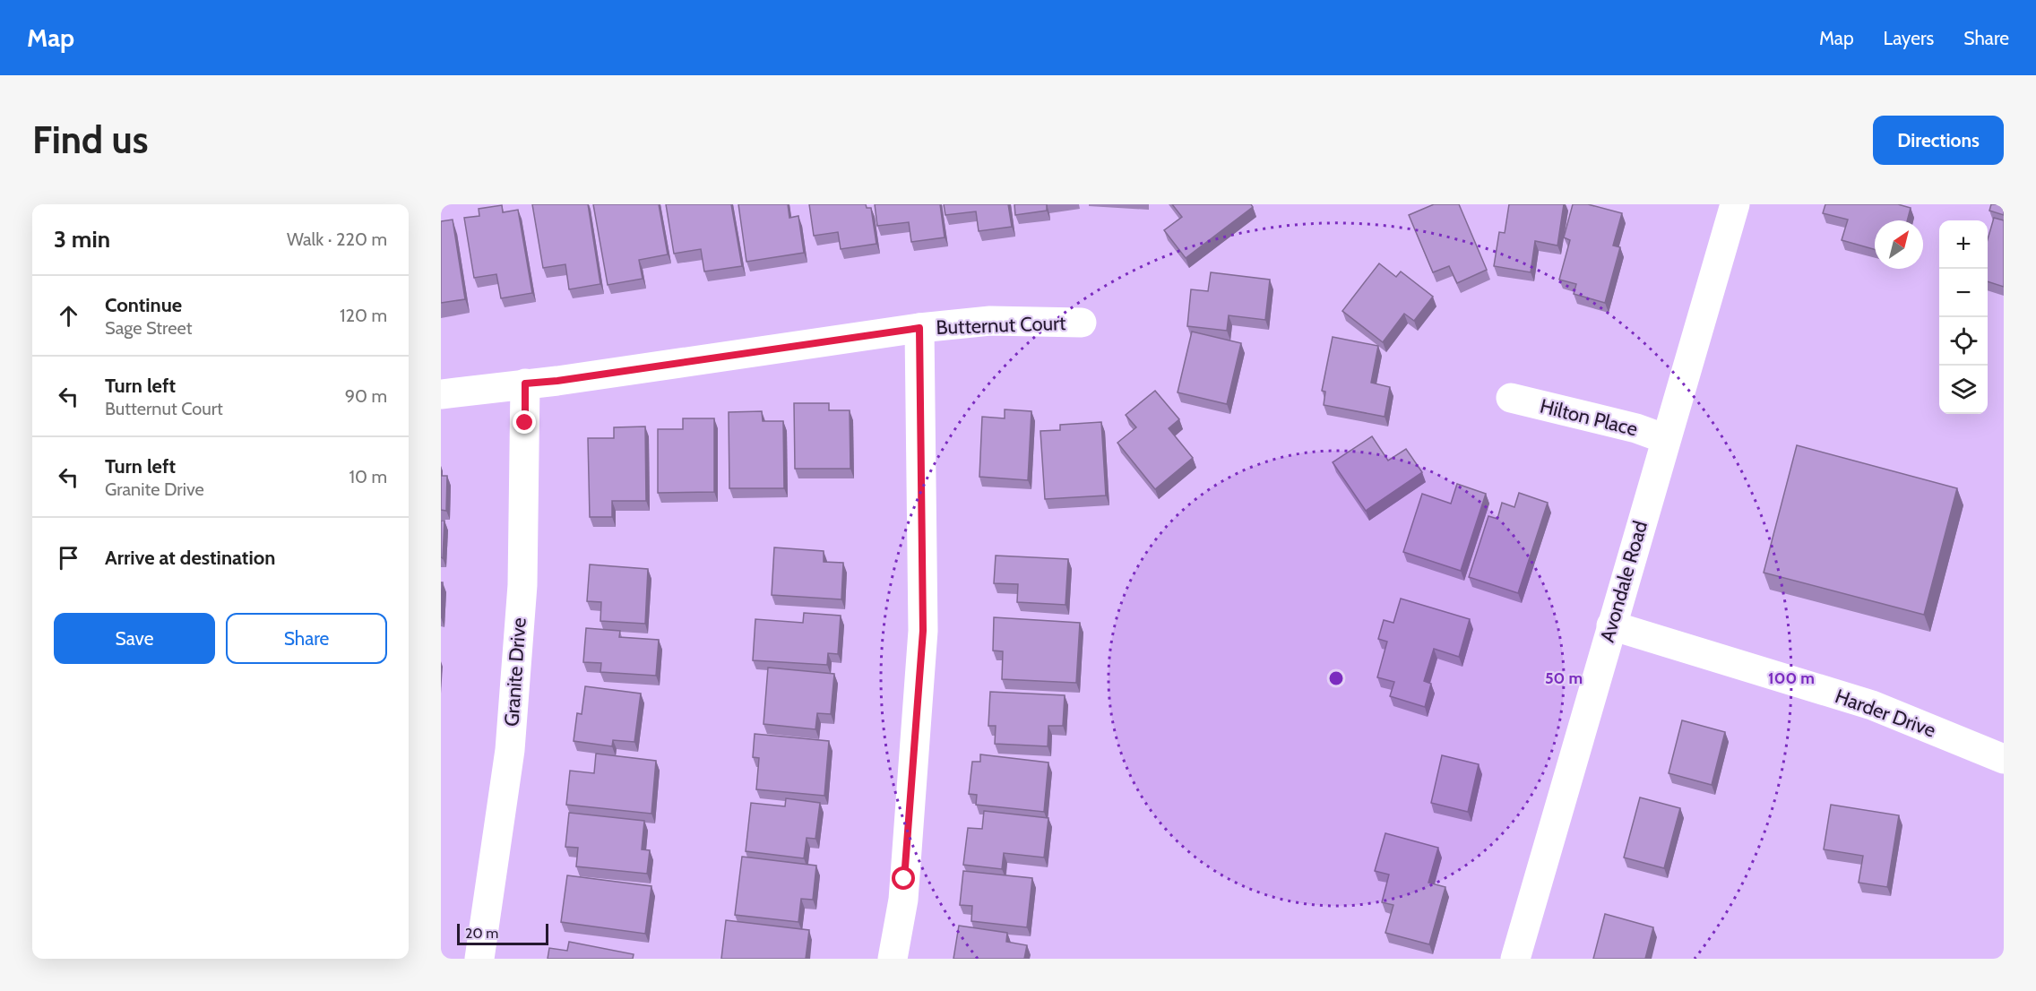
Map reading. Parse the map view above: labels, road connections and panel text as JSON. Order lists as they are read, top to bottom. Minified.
{"streets":{"street":["Butternut Court","Hilton Place","Avondale Road","Granite Drive","Harder Drive"]},"crossings":[["Butternut Court","Granite Drive"],["Hilton Place","Avondale Road"],["Avondale Road","Harder Drive"]],"scale_bar":"20 m","north":"top right","page":{"header":"Map","nav":["Map","Layers","Share"],"buttons":["Directions",["Save","Share"]],"title":"Find us","heading":["3 min","Walk · 220 m"],"map_buttons":["+","−"],"list":[["Continue","Sage Street","120 m"],["Turn left","Butternut Court","90 m"],["Turn left","Granite Drive","10 m"],"Arrive at destination"],"scale":"20 m"},"rings":["50 m","100 m"]}
